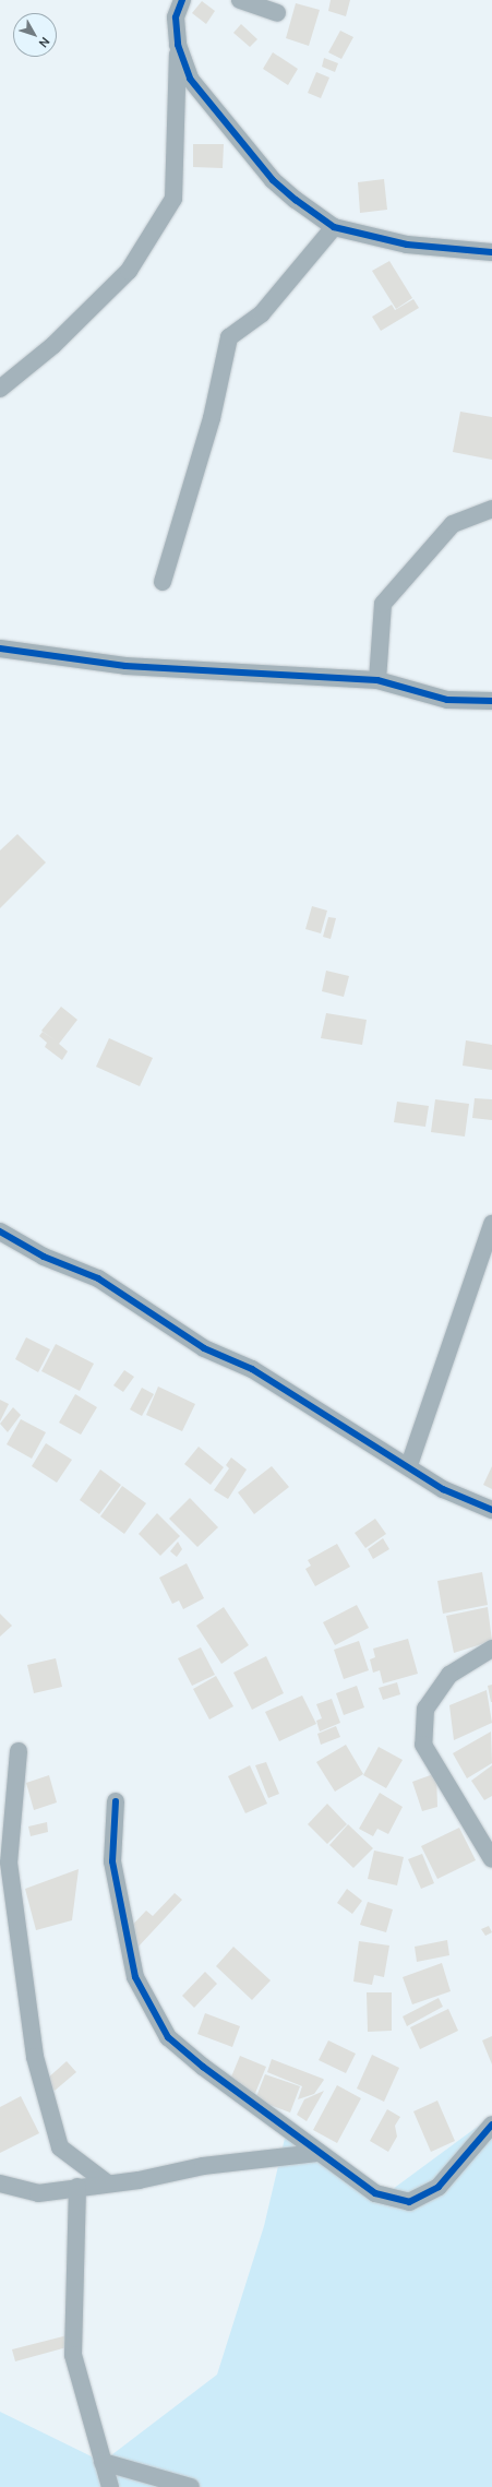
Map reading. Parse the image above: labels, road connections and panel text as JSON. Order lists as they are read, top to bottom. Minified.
{"north":"bottom right"}
